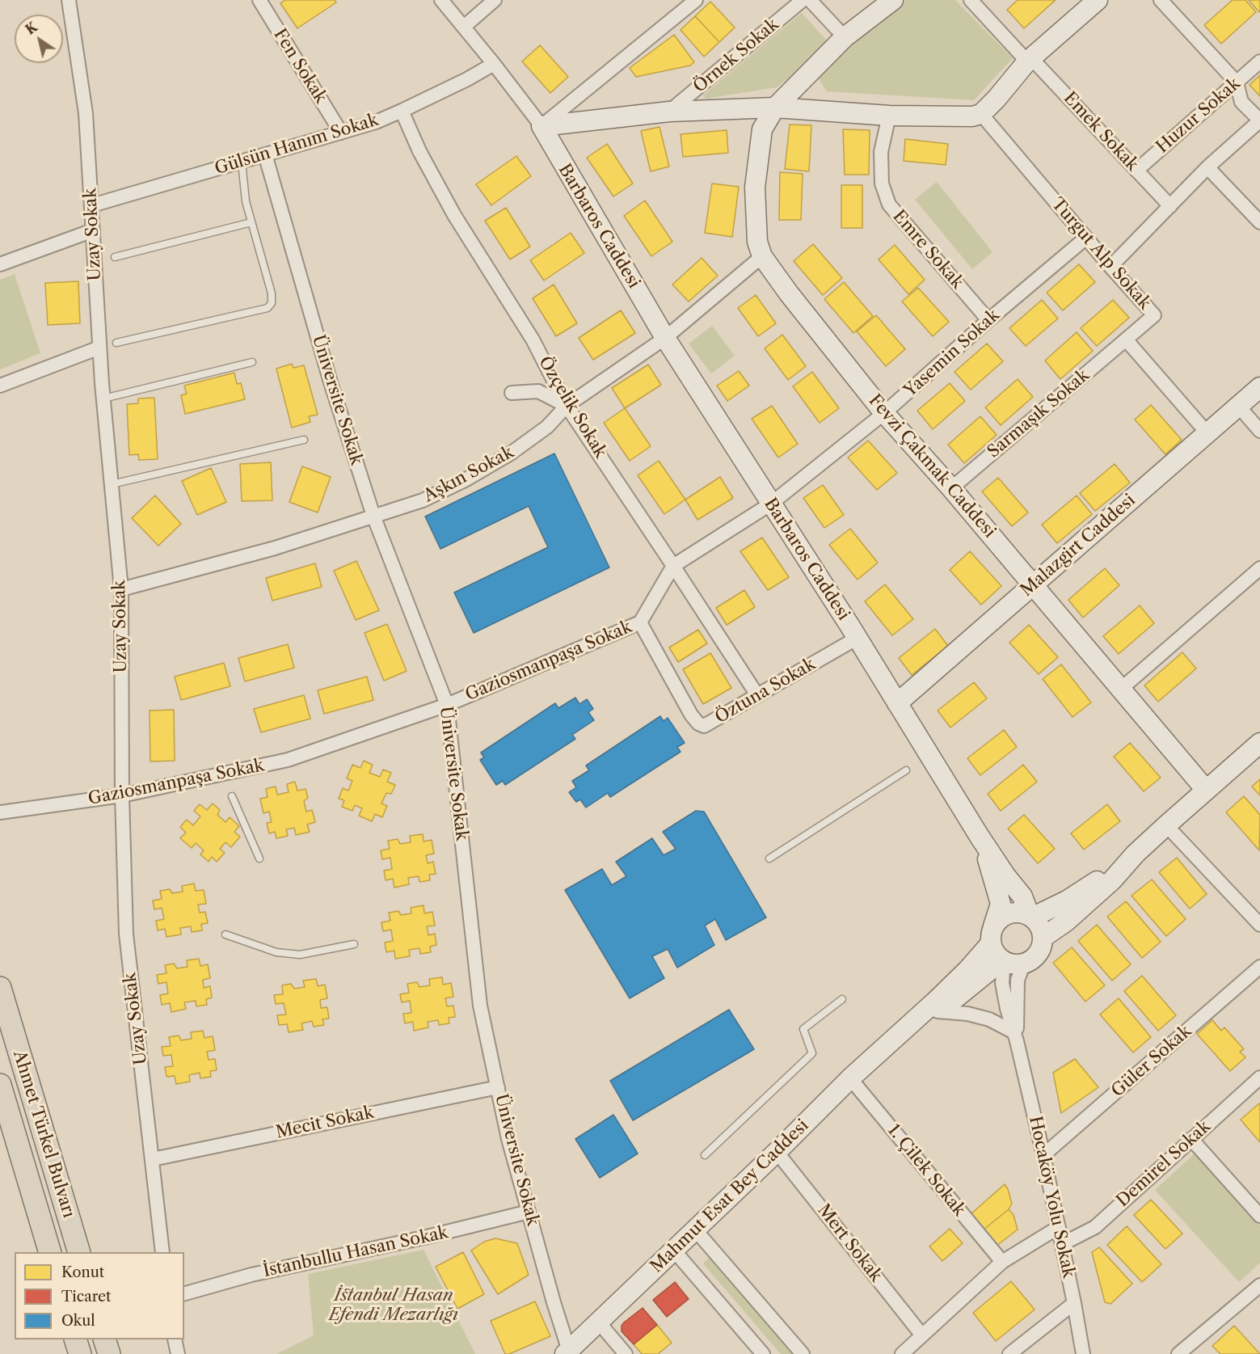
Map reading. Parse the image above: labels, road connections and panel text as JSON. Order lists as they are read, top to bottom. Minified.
{"streets":{"main road":["Barbaros Caddesi","Fevzi Çakmak Caddesi","Malazgirt Caddesi","Ahmet Türkel Bulvarı","Mahmut Esat Bey Caddesi"],"street":["Örnek Sokak","Fen Sokak","Huzur Sokak","Emek Sokak","Gülsün Hanım Sokak","Uzay Sokak","Emre Sokak","Turgut Alp Sokak","Yasemin Sokak","Üniversite Sokak","Özçelik Sokak","Sarmaşık Sokak","Aşkın Sokak","Gaziosmanpaşa Sokak","Öztuna Sokak","Güler Sokak","Mecit Sokak","Demirel Sokak","1. Çilek Sokak","Hocaköy Yolu Sokak","Mert Sokak","İstanbullu Hasan Sokak"]},"crossings":[["Fen Sokak","Gülsün Hanım Sokak"],["Huzur Sokak","Emek Sokak"],["Gülsün Hanım Sokak","Uzay Sokak"],["Gülsün Hanım Sokak","Üniversite Sokak"],["Gülsün Hanım Sokak","Özçelik Sokak"],["Barbaros Caddesi","Yasemin Sokak"],["Barbaros Caddesi","Aşkın Sokak"],["Barbaros Caddesi","Malazgirt Caddesi"],["Barbaros Caddesi","Gaziosmanpaşa Sokak"],["Barbaros Caddesi","Öztuna Sokak"],["Uzay Sokak","Aşkın Sokak"],["Uzay Sokak","Gaziosmanpaşa Sokak"],["Uzay Sokak","Mecit Sokak"],["Emre Sokak","Yasemin Sokak"],["Turgut Alp Sokak","Yasemin Sokak"],["Turgut Alp Sokak","Sarmaşık Sokak"],["Yasemin Sokak","Fevzi Çakmak Caddesi"],["Yasemin Sokak","Gaziosmanpaşa Sokak"],["Üniversite Sokak","Aşkın Sokak"],["Üniversite Sokak","Gaziosmanpaşa Sokak"],["Üniversite Sokak","Mecit Sokak"],["Üniversite Sokak","Mahmut Esat Bey Caddesi"],["Üniversite Sokak","İstanbullu Hasan Sokak"],["Özçelik Sokak","Aşkın Sokak"],["Özçelik Sokak","Gaziosmanpaşa Sokak"],["Özçelik Sokak","Öztuna Sokak"],["Sarmaşık Sokak","Fevzi Çakmak Caddesi"],["Fevzi Çakmak Caddesi","Aşkın Sokak"],["Fevzi Çakmak Caddesi","Malazgirt Caddesi"],["Gaziosmanpaşa Sokak","Öztuna Sokak"],["Güler Sokak","Hocaköy Yolu Sokak"],["Demirel Sokak","Hocaköy Yolu Sokak"],["1. Çilek Sokak","Mahmut Esat Bey Caddesi"],["Mahmut Esat Bey Caddesi","Mert Sokak"]],"parks":["İstanbul Hasan Efendi Mezarlığı"],"legend":["Konut","Ticaret","Okul"],"north":"top left"}
